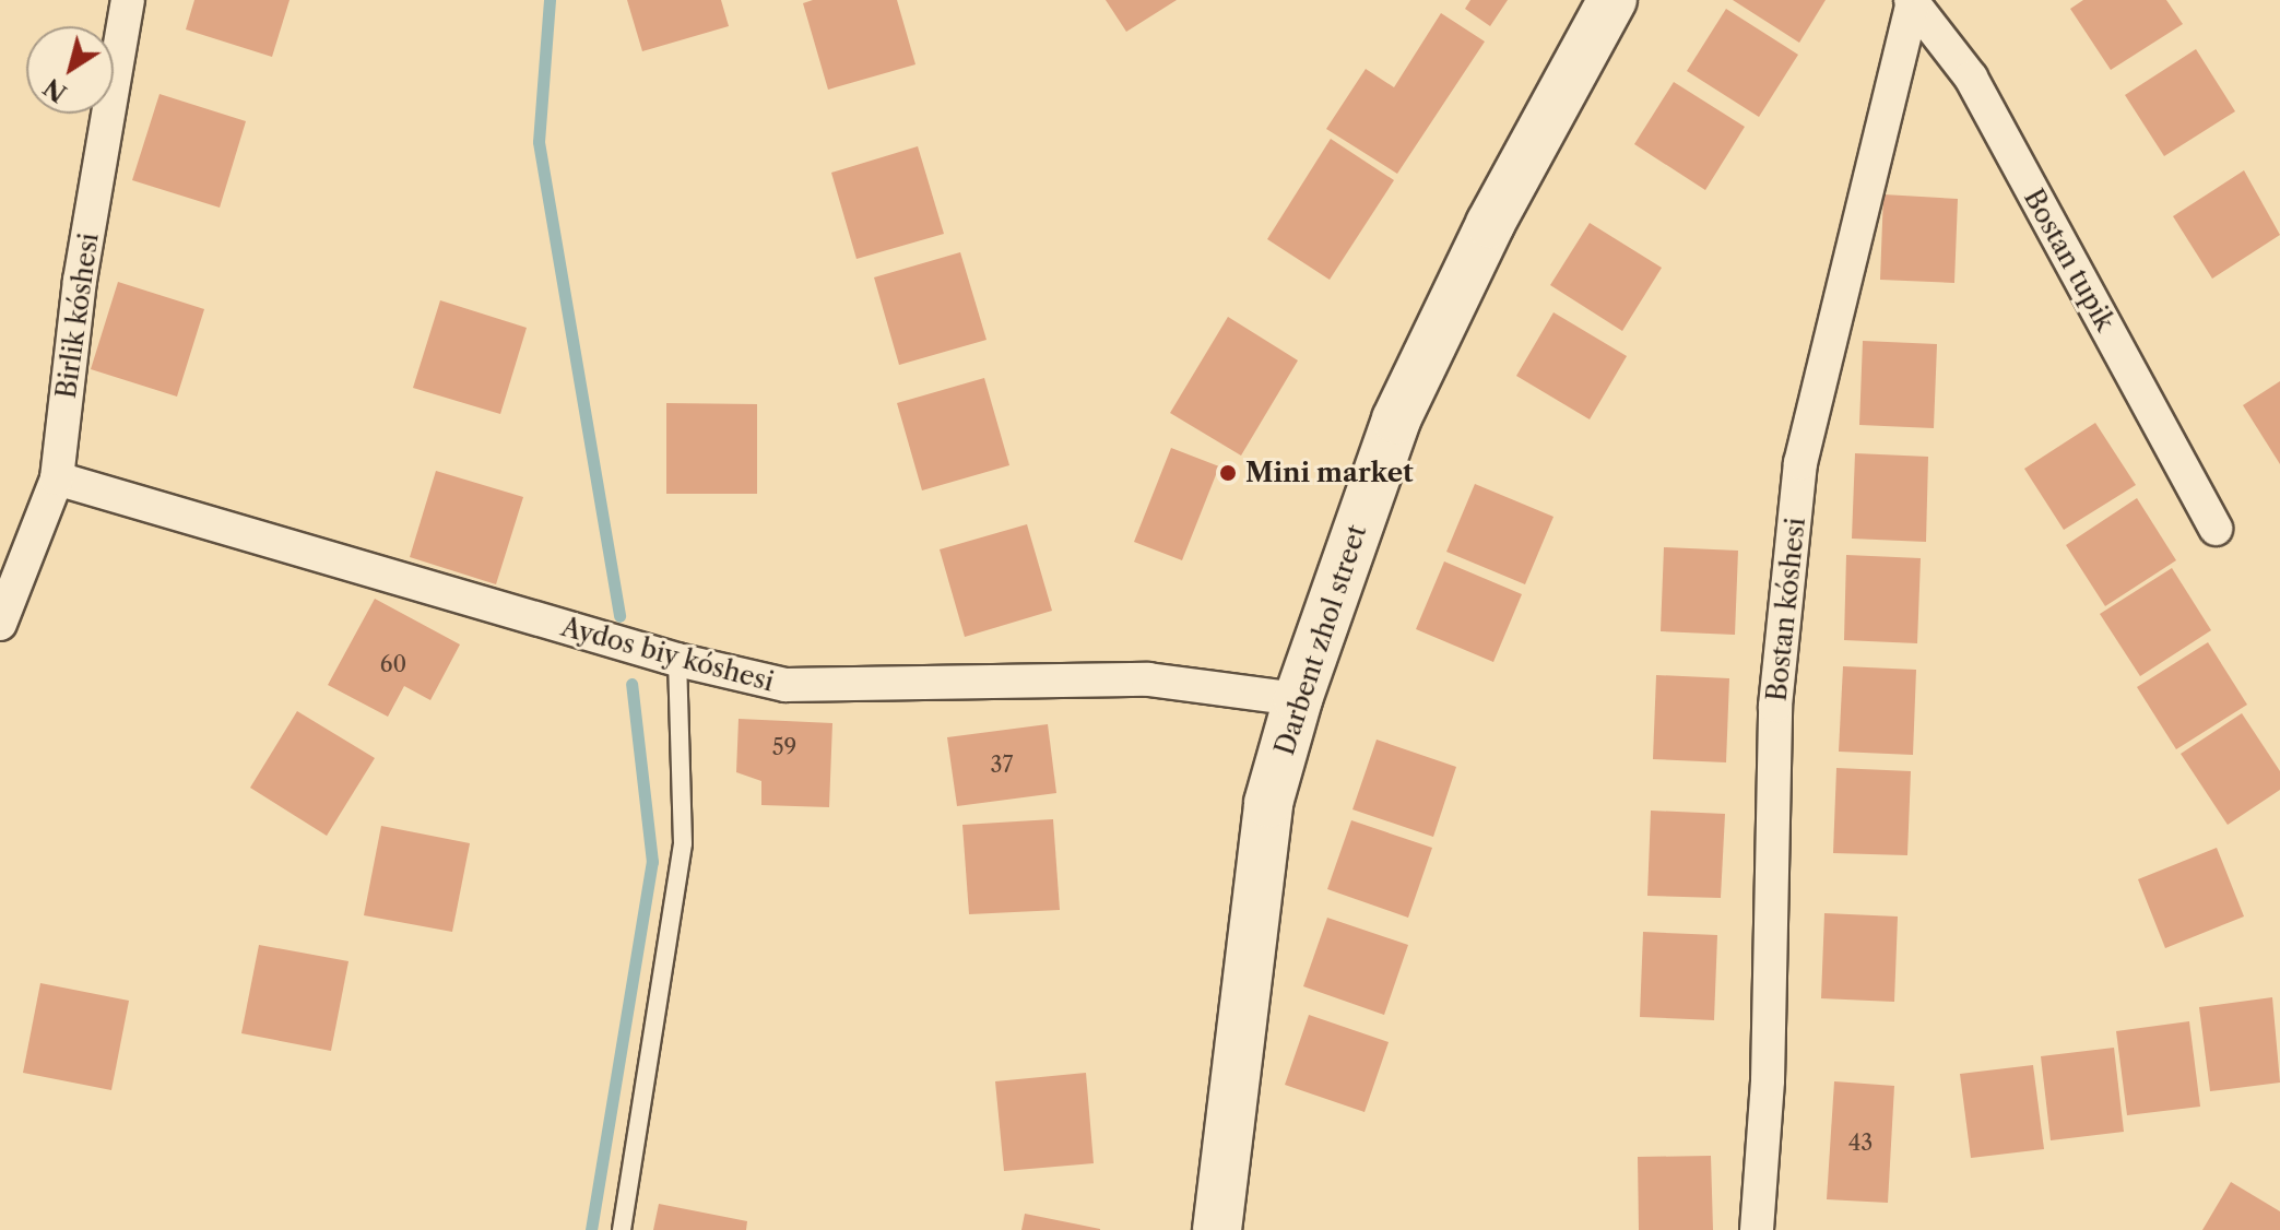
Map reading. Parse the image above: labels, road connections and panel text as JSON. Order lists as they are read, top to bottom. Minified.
{"streets":{"main road":["Darbent zhol street"],"street":["Bostan tupik","Birlik kóshesi","Bostan kóshesi","Aydos biy kóshesi"]},"crossings":[["Bostan tupik","Bostan kóshesi"],["Birlik kóshesi","Aydos biy kóshesi"],["Darbent zhol street","Aydos biy kóshesi"]],"places":["Mini market"],"house_numbers":["60","59","37","43"],"north":"bottom left"}
